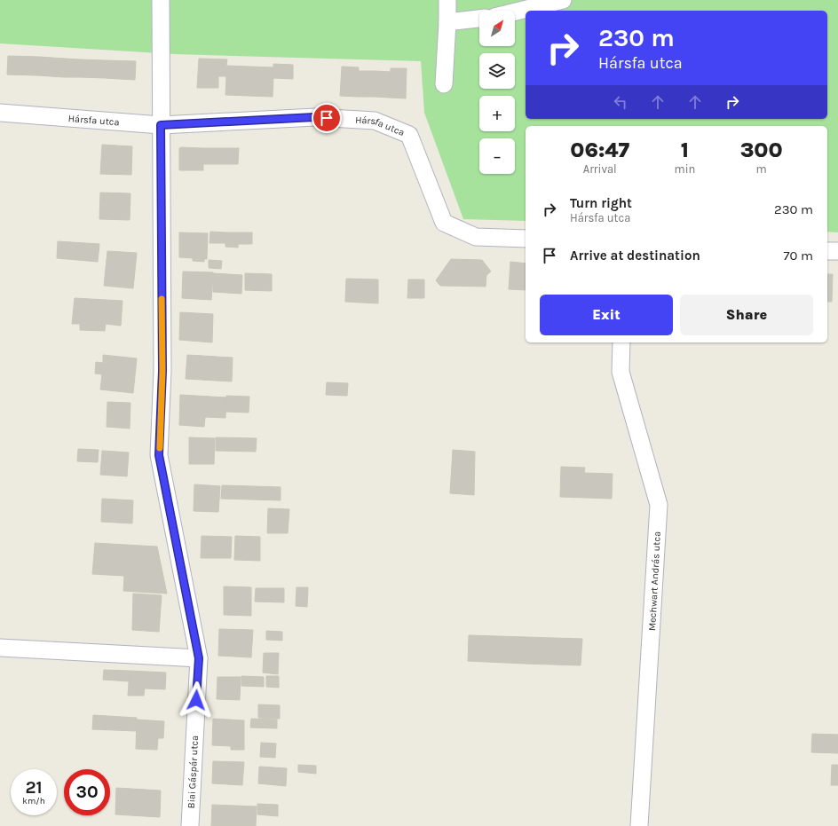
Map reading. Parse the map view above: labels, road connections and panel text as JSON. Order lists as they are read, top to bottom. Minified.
{"streets":{"street":["Hársfa utca","Mechwart András utca","Biai Gáspár utca"]},"crossings":[["Hársfa utca","Biai Gáspár utca"]],"north":"top right","page":{"map_buttons":["+","−"],"turn":["230 m","Hársfa utca"],"eta":["06:47","Arrival","1","min","300","m"],"list":[{"name":"Turn right","note":"Hársfa utca","value":"230 m"},{"name":"Arrive at destination","value":"70 m"}],"buttons":["Exit","Share"],"speed":"21 km/h","limit":"30"}}
